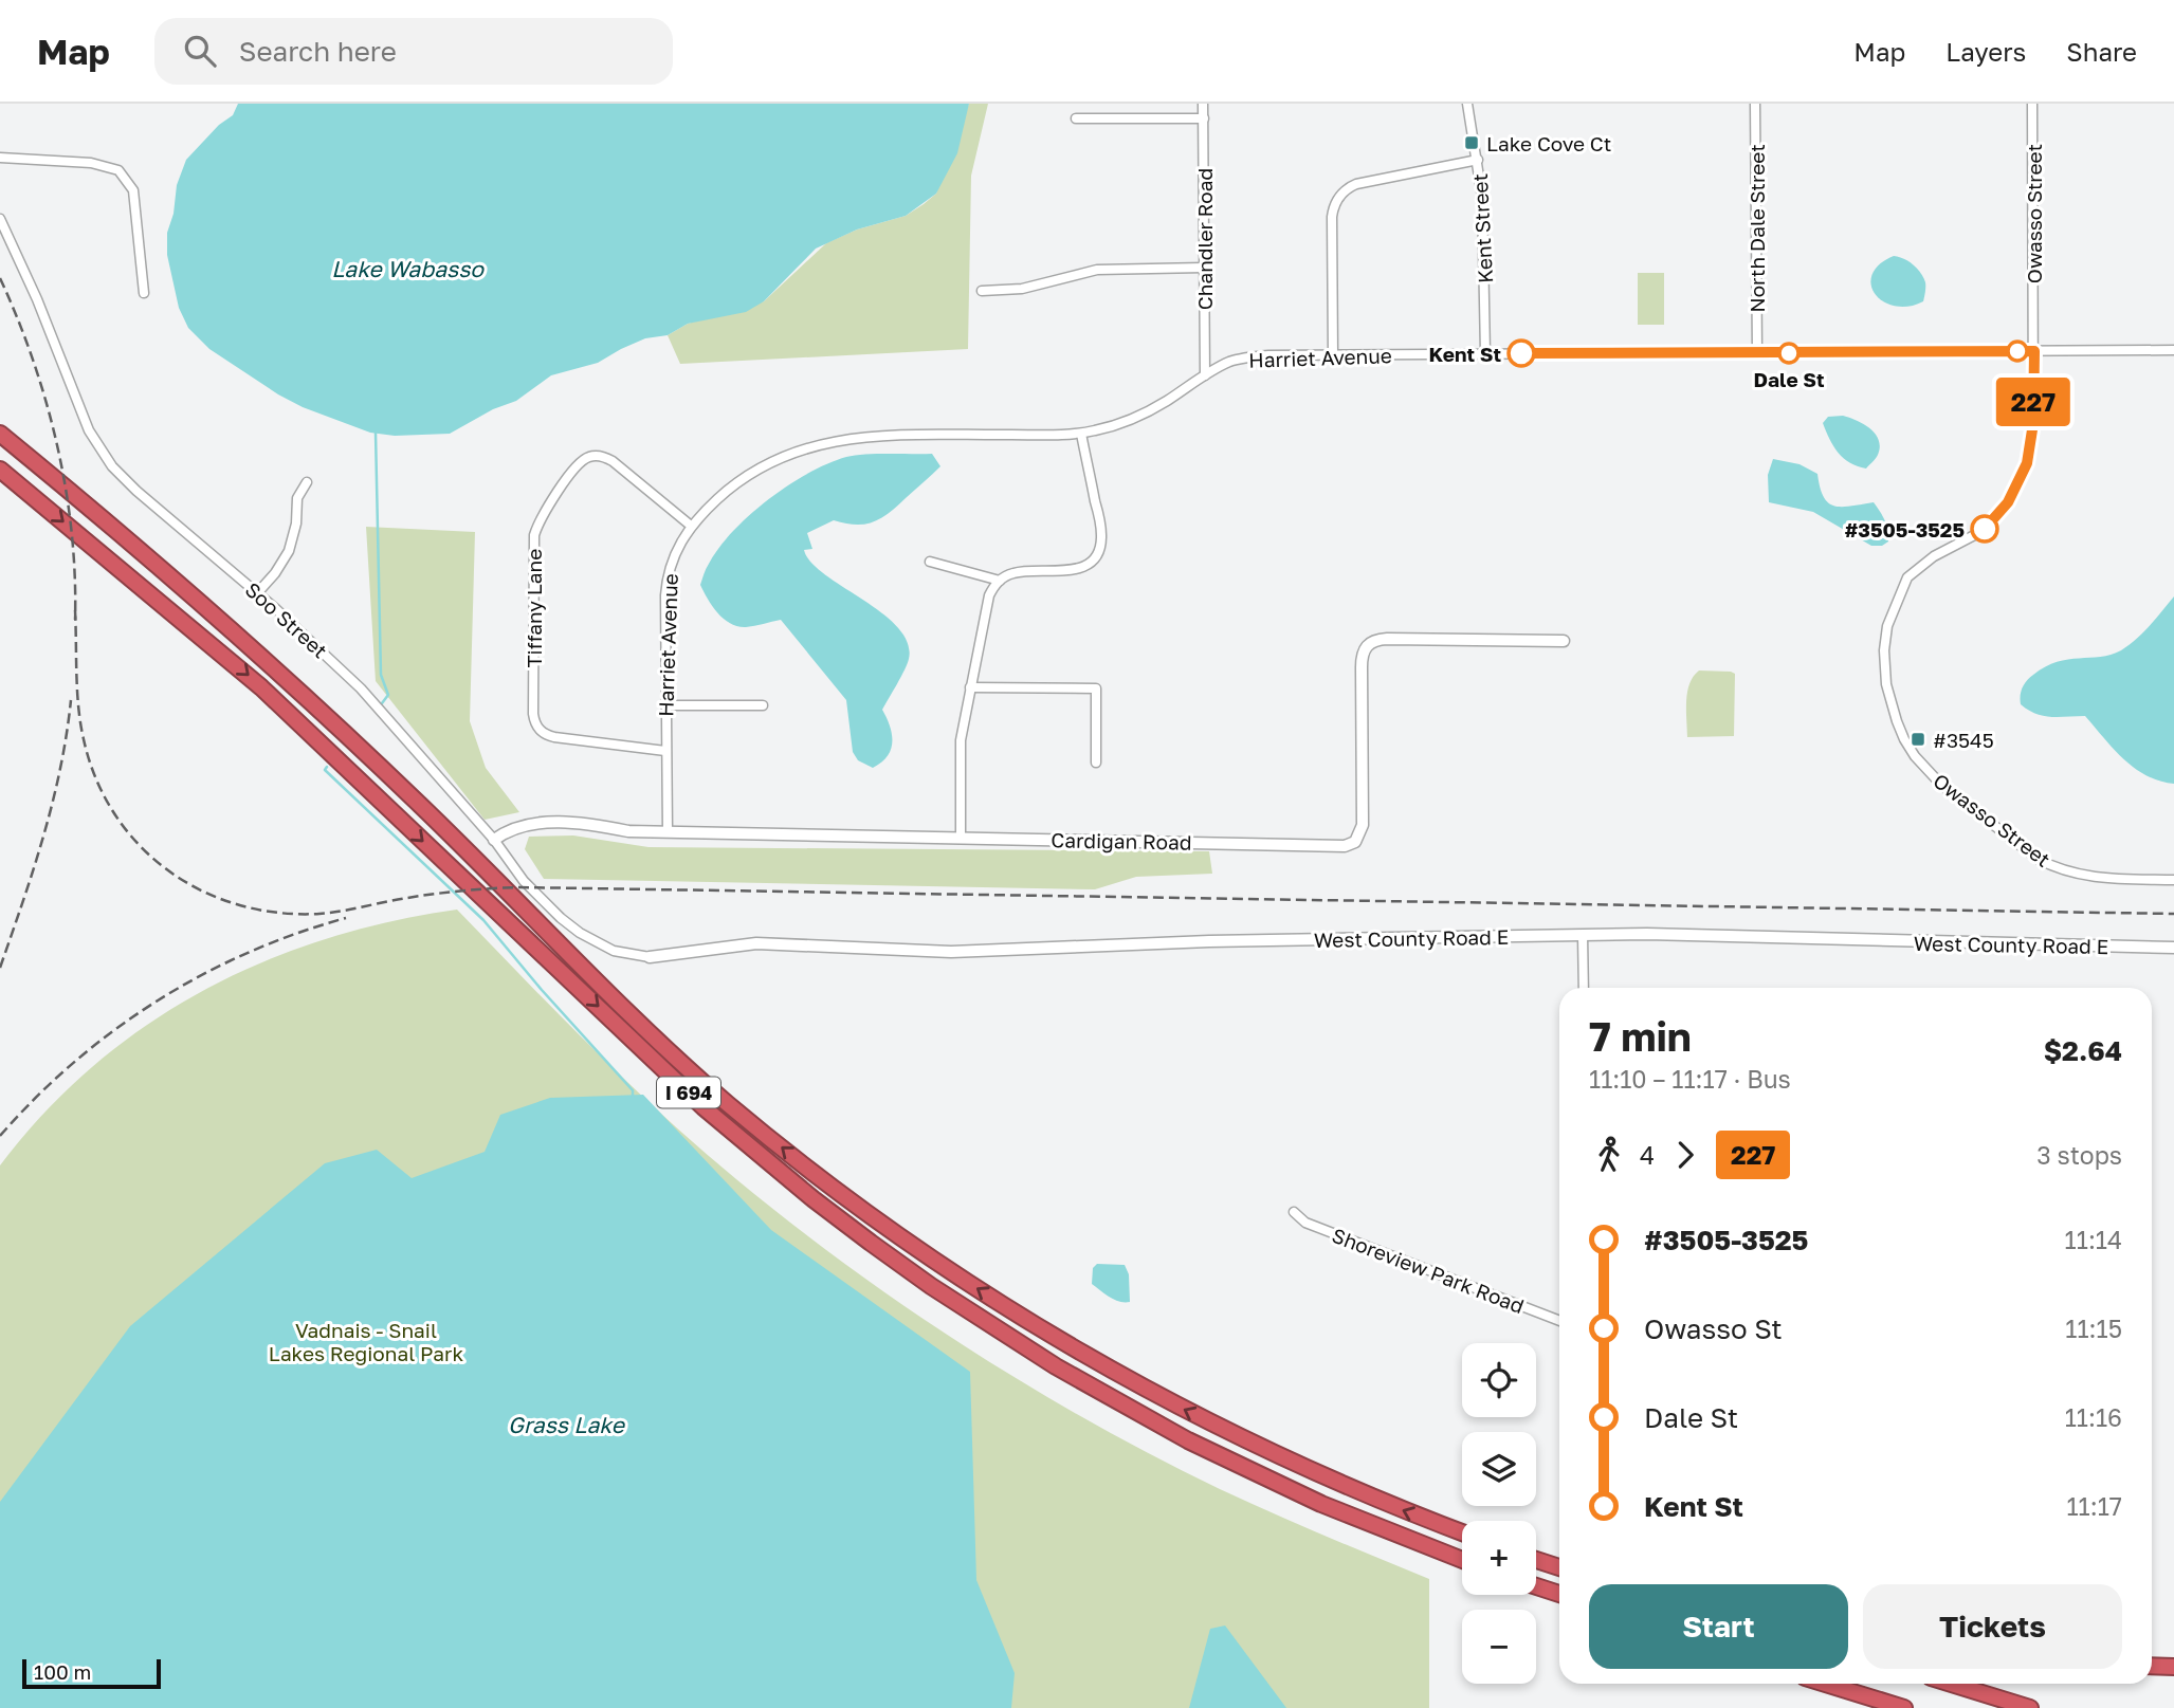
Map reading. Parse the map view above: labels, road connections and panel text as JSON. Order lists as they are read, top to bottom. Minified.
{"streets":{"highway":["I 694"],"street":["Owasso Street","Kent Street","North Dale Street","Chandler Road","Harriet Avenue","Tiffany Lane","Soo Street","Cardigan Road","West County Road E","Shoreview Park Road"]},"crossings":[["Owasso Street","Harriet Avenue"],["Kent Street","Harriet Avenue"],["North Dale Street","Harriet Avenue"],["Chandler Road","Harriet Avenue"],["Harriet Avenue","Tiffany Lane"],["Harriet Avenue","Cardigan Road"],["Soo Street","Cardigan Road"],["Soo Street","West County Road E"]],"water":["Lake Wabasso","Grass Lake"],"parks":["Vadnais - Snail Lakes Regional Park"],"places":{"transit":["Lake Cove Ct","#3545"],"other":["Kent St","Dale St","#3505-3525"]},"lines":["bus line 227"],"scale_bar":"100 m","page":{"header":"Map","search":"Search here","nav":["Map","Layers","Share"],"on_map":"227","heading":["7 min","11:10 – 11:17 · Bus","$2.64"],"legs":["4","227","3 stops"],"list":[{"name":"#3505-3525","value":"11:14"},{"name":"Owasso St","value":"11:15"},{"name":"Dale St","value":"11:16"},{"name":"Kent St","value":"11:17"}],"map_buttons":["+","−"],"buttons":["Start","Tickets"],"scale":"100 m"}}
